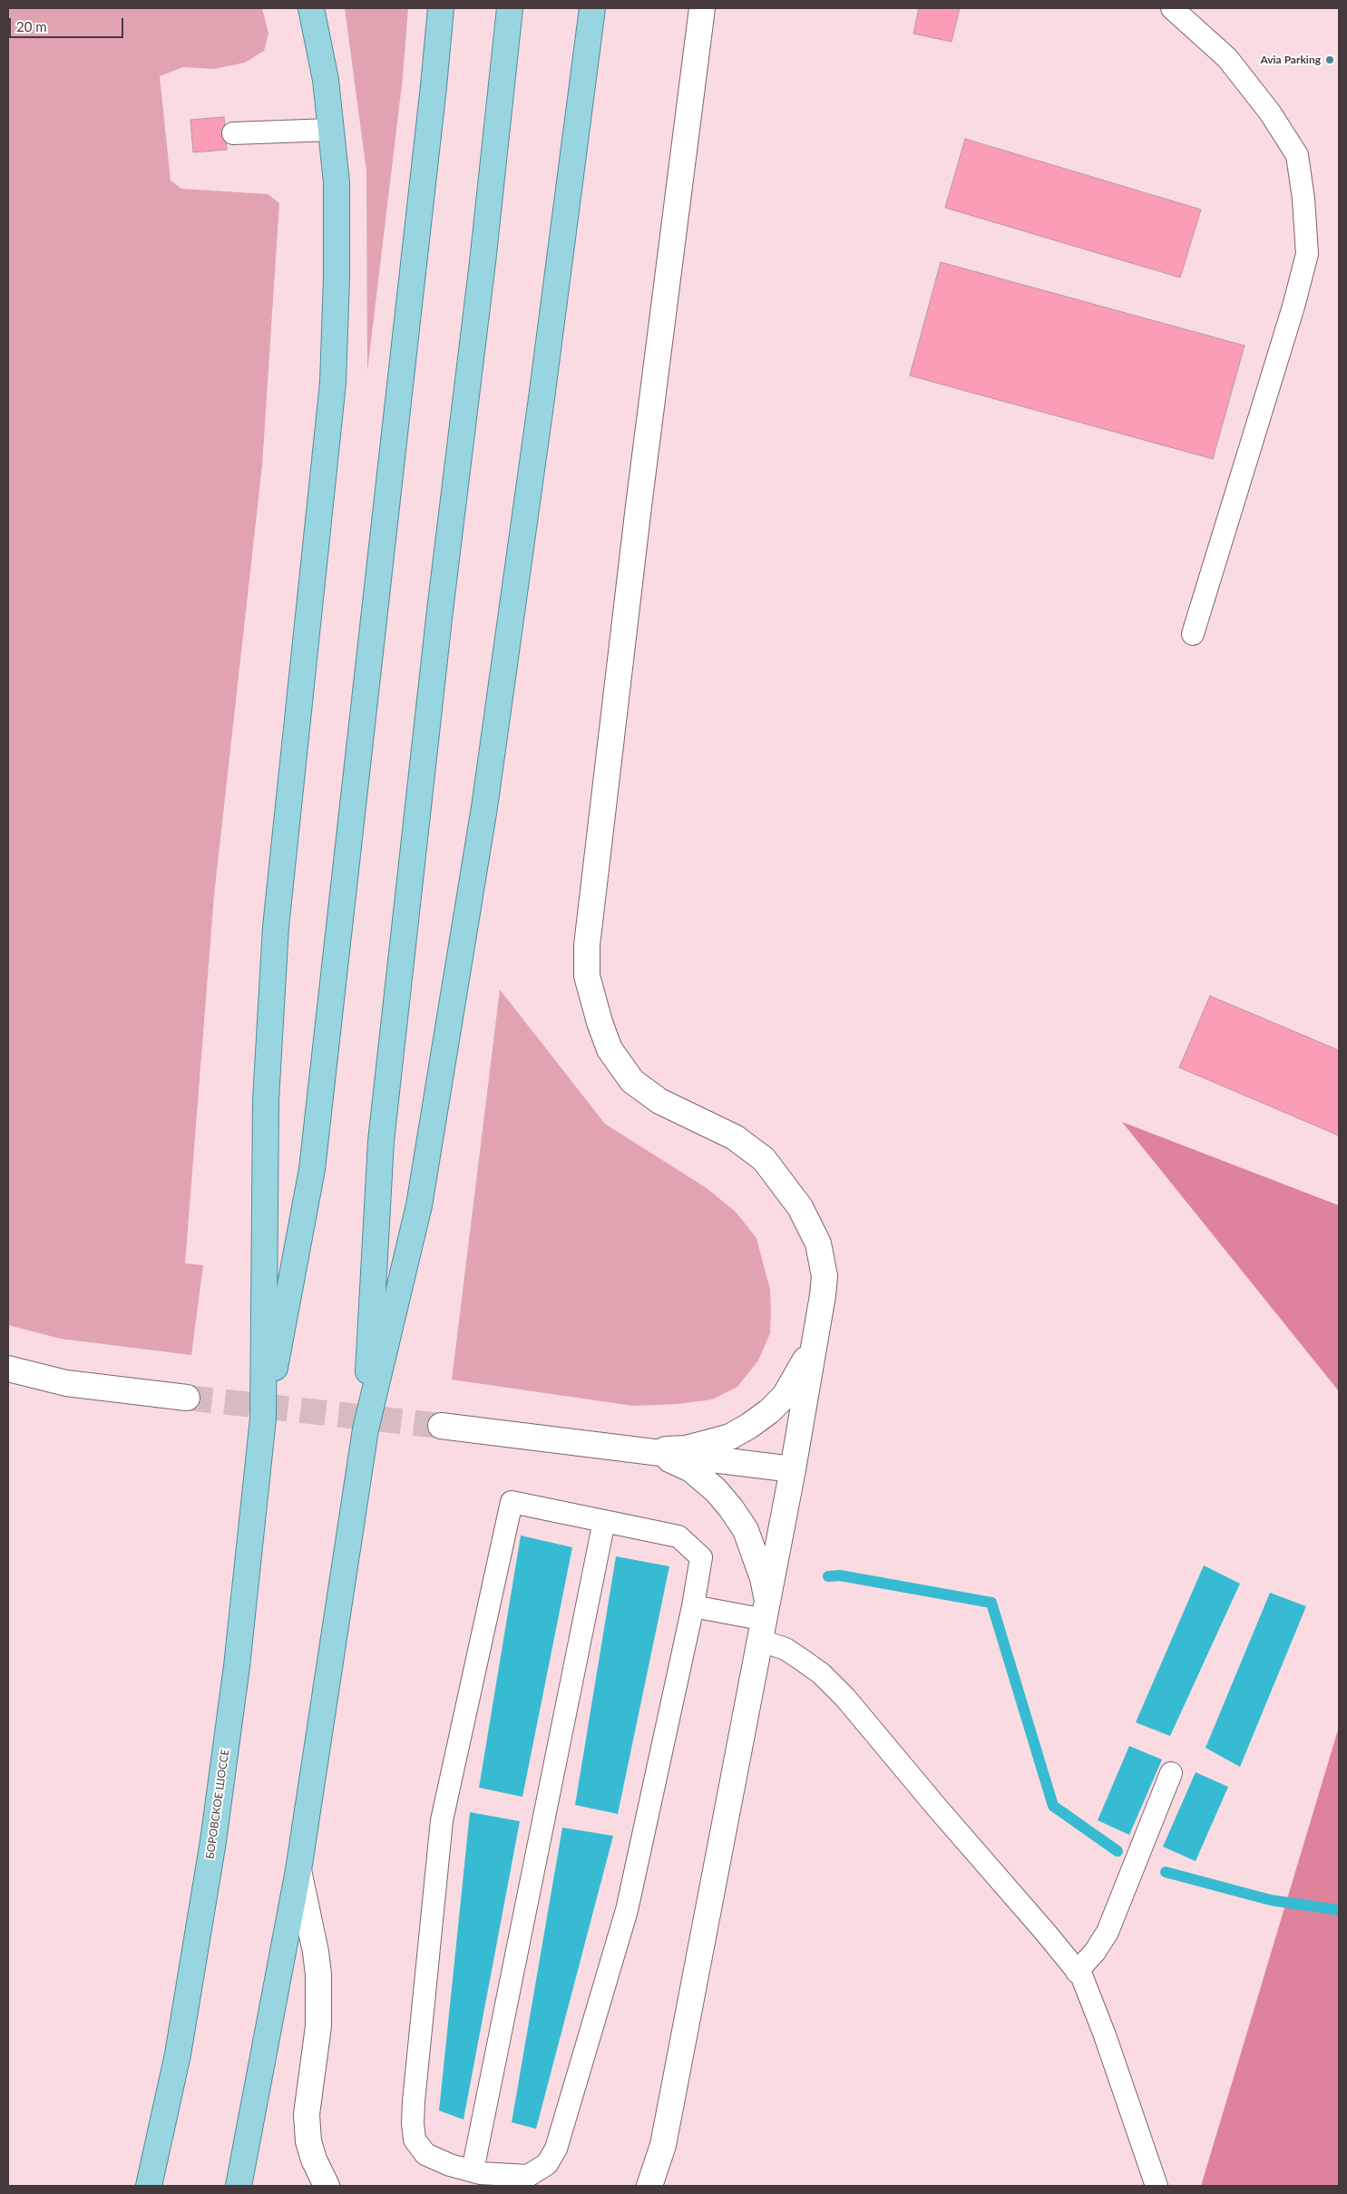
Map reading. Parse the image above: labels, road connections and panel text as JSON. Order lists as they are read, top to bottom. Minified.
{"streets":{"main road":["БОРОВСКОЕ ШОССЕ"]},"places":["Avia Parking"],"scale_bar":"20 m"}
